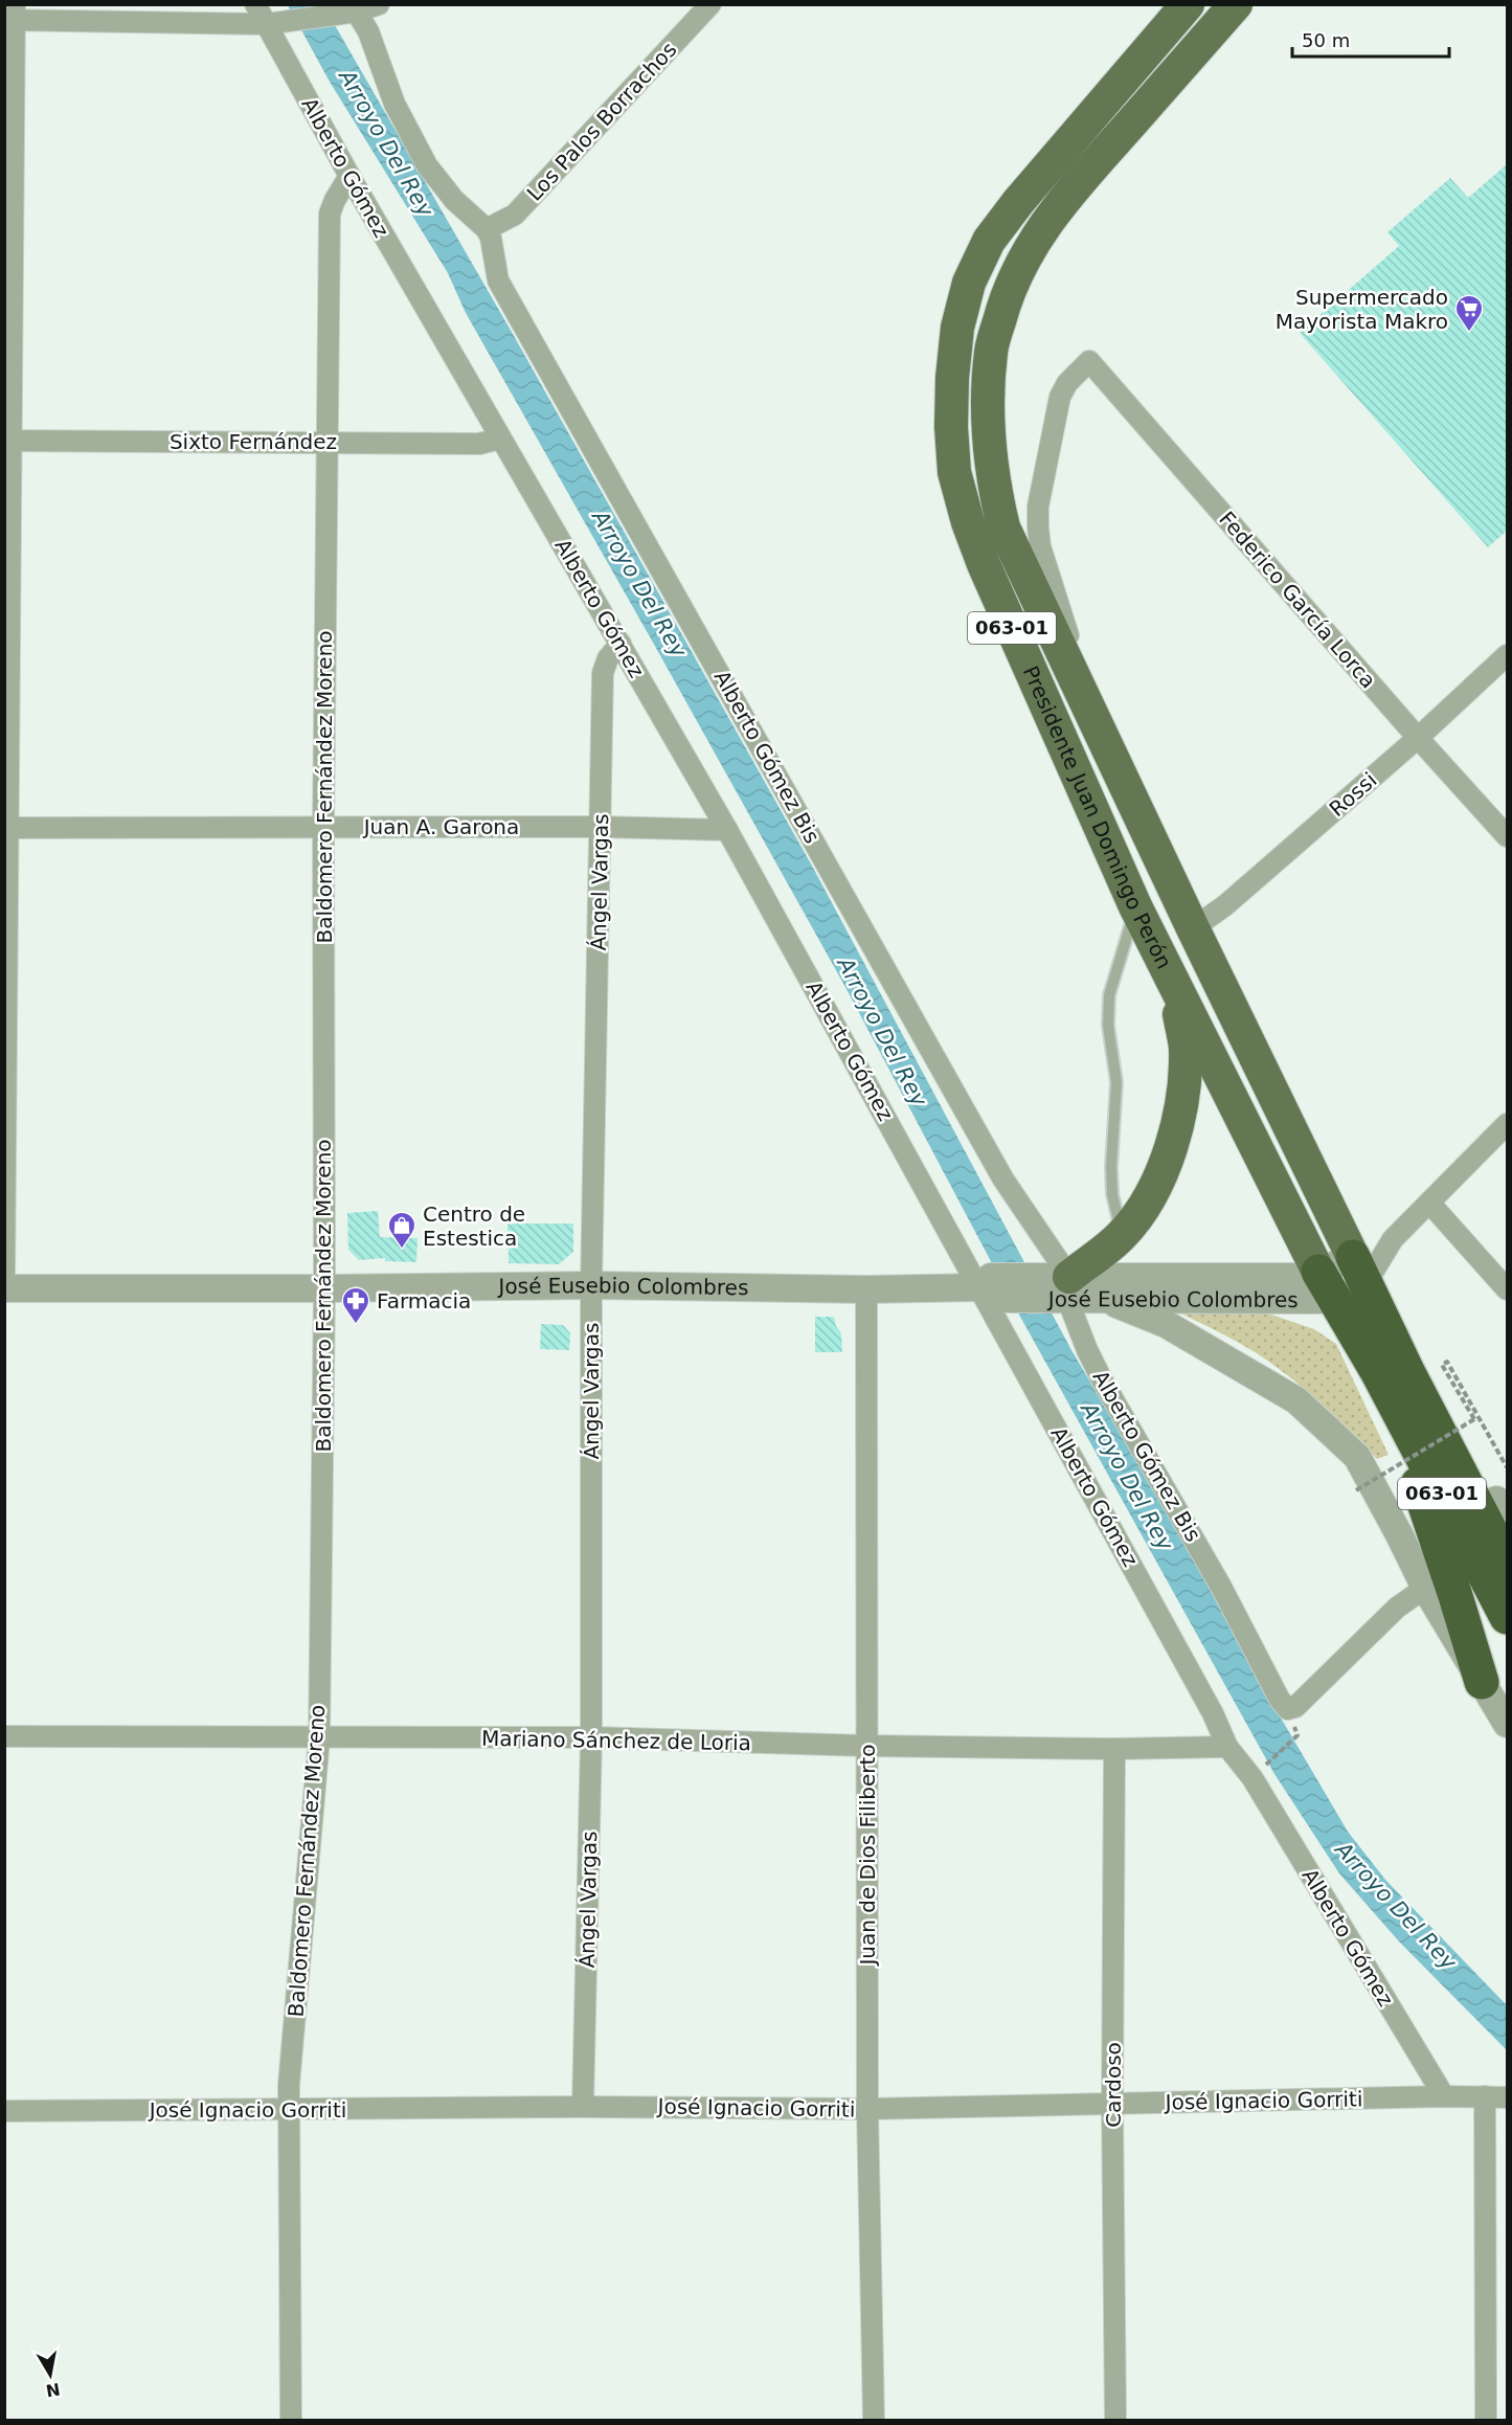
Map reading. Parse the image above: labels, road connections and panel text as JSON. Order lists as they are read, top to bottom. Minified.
{"streets":{"highway":["063-01"],"main road":["Presidente Juan Domingo Perón"],"street":["Los Palos Borrachos","Alberto Gómez","Sixto Fernández","Federico García Lorca","Alberto Gómez Bis","Baldomero Fernández Moreno","Rossi","Juan A. Garona","Ángel Vargas","José Eusebio Colombres","Mariano Sánchez de Loria","Juan de Dios Filiberto","Cardoso","José Ignacio Gorriti"]},"crossings":[["Los Palos Borrachos","Alberto Gómez Bis"],["Alberto Gómez","Sixto Fernández"],["Alberto Gómez","Baldomero Fernández Moreno"],["Alberto Gómez","Juan A. Garona"],["Alberto Gómez","Ángel Vargas"],["Alberto Gómez","José Eusebio Colombres"],["Alberto Gómez","Mariano Sánchez de Loria"],["Alberto Gómez","José Ignacio Gorriti"],["Sixto Fernández","Baldomero Fernández Moreno"],["Federico García Lorca","Rossi"],["Federico García Lorca","Presidente Juan Domingo Perón"],["063-01","Presidente Juan Domingo Perón"],["063-01","José Eusebio Colombres"],["Alberto Gómez Bis","José Eusebio Colombres"],["Baldomero Fernández Moreno","Juan A. Garona"],["Baldomero Fernández Moreno","José Eusebio Colombres"],["Baldomero Fernández Moreno","Mariano Sánchez de Loria"],["Baldomero Fernández Moreno","José Ignacio Gorriti"],["Rossi","Presidente Juan Domingo Perón"],["Presidente Juan Domingo Perón","José Eusebio Colombres"],["Juan A. Garona","Ángel Vargas"],["Ángel Vargas","José Eusebio Colombres"],["Ángel Vargas","Mariano Sánchez de Loria"],["Ángel Vargas","José Ignacio Gorriti"],["José Eusebio Colombres","Juan de Dios Filiberto"],["Mariano Sánchez de Loria","Juan de Dios Filiberto"],["Mariano Sánchez de Loria","Cardoso"],["Juan de Dios Filiberto","José Ignacio Gorriti"],["Cardoso","José Ignacio Gorriti"]],"water":["Arroyo Del Rey"],"places":{"supermarket":["Supermercado Mayorista Makro"],"shop":["Centro de Estestica"],"pharmacy":["Farmacia"]},"scale_bar":"50 m","north":"bottom"}
